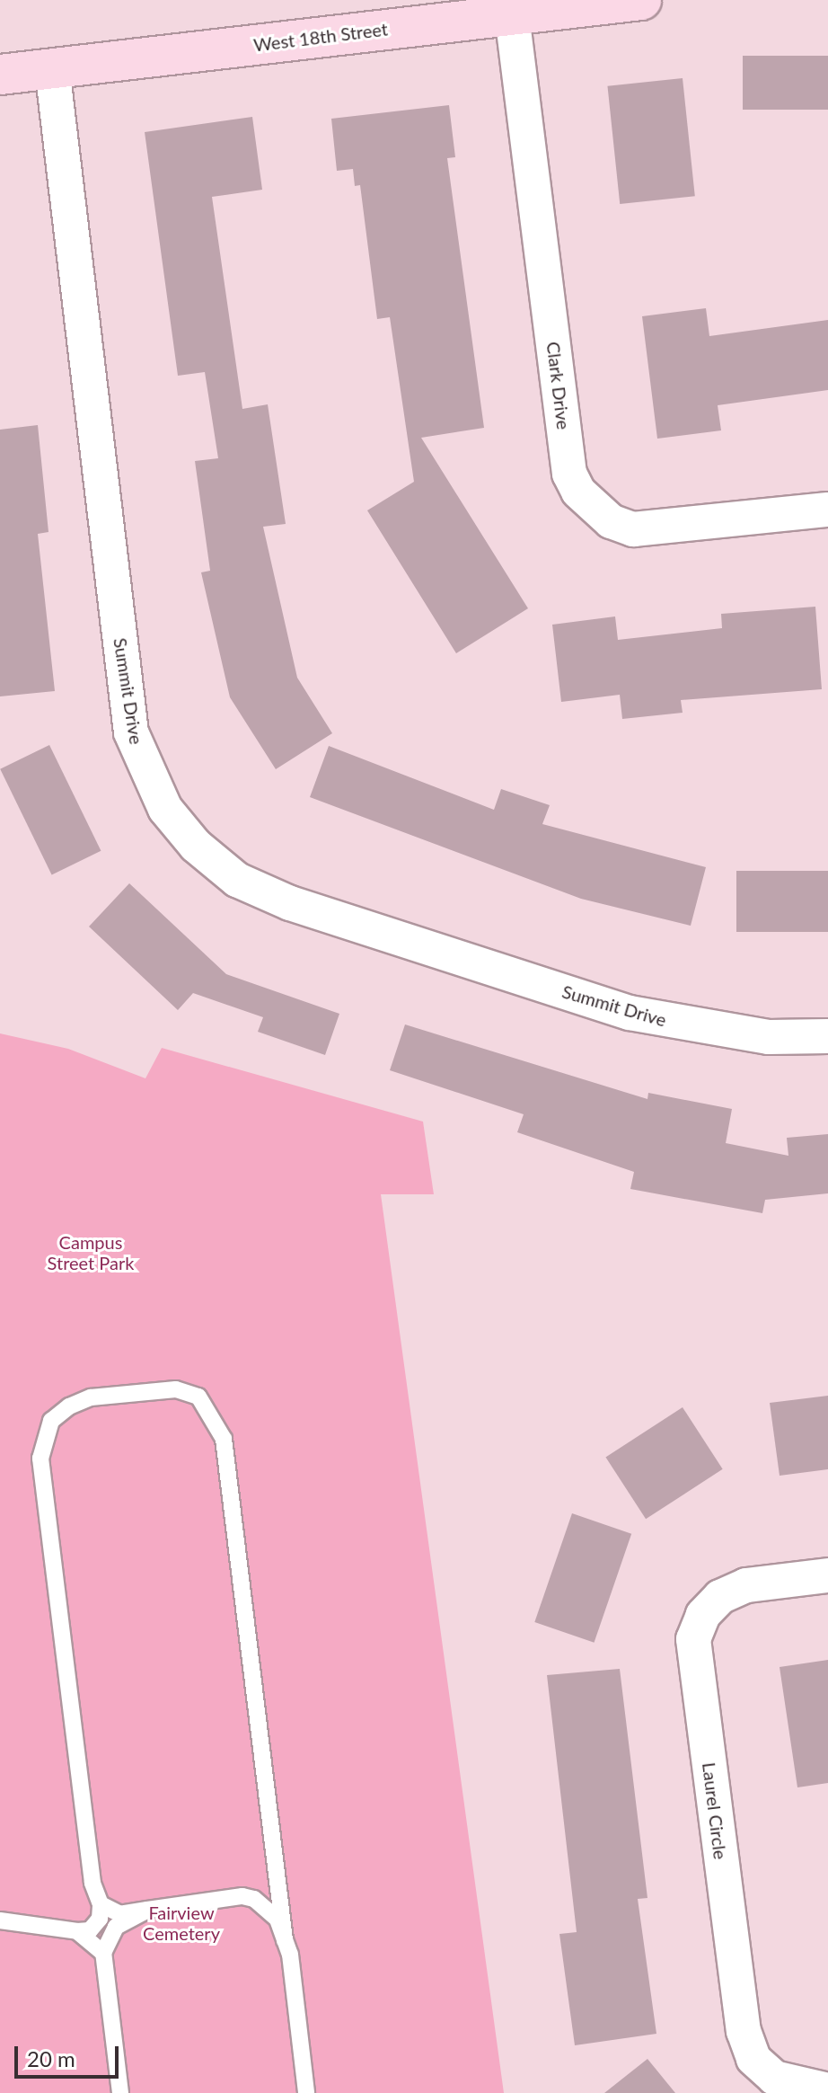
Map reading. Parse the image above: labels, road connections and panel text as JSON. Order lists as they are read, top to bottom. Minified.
{"streets":{"main road":["West 18th Street"],"street":["Clark Drive","Summit Drive","Laurel Circle"]},"crossings":[["West 18th Street","Clark Drive"],["West 18th Street","Summit Drive"]],"parks":["Campus Street Park","Fairview Cemetery"],"scale_bar":"20 m"}
